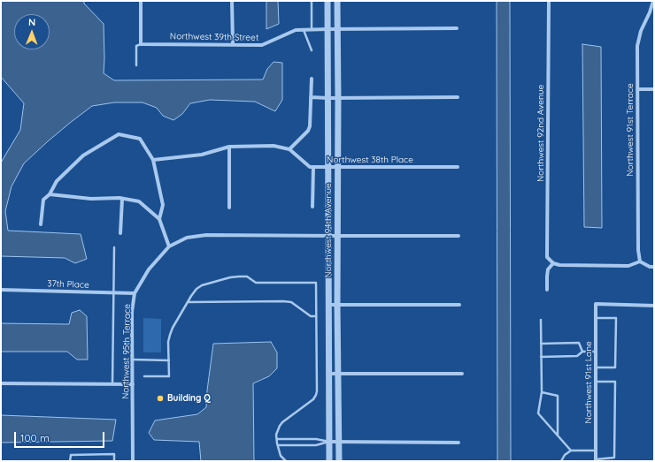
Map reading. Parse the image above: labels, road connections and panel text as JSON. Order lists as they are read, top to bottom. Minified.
{"streets":{"street":["Northwest 39th Street","Northwest 91st Terrace","Northwest 92nd Avenue","Northwest 38th Place","Northwest 94th Avenue","37th Place","Northwest 95th Terrace","Northwest 91st Lane"]},"crossings":[["Northwest 39th Street","Northwest 94th Avenue"],["Northwest 38th Place","Northwest 94th Avenue"],["Northwest 94th Avenue","Northwest 95th Terrace"],["37th Place","Northwest 95th Terrace"]],"places":["Building Q"],"scale_bar":"100 m","north":"top"}
